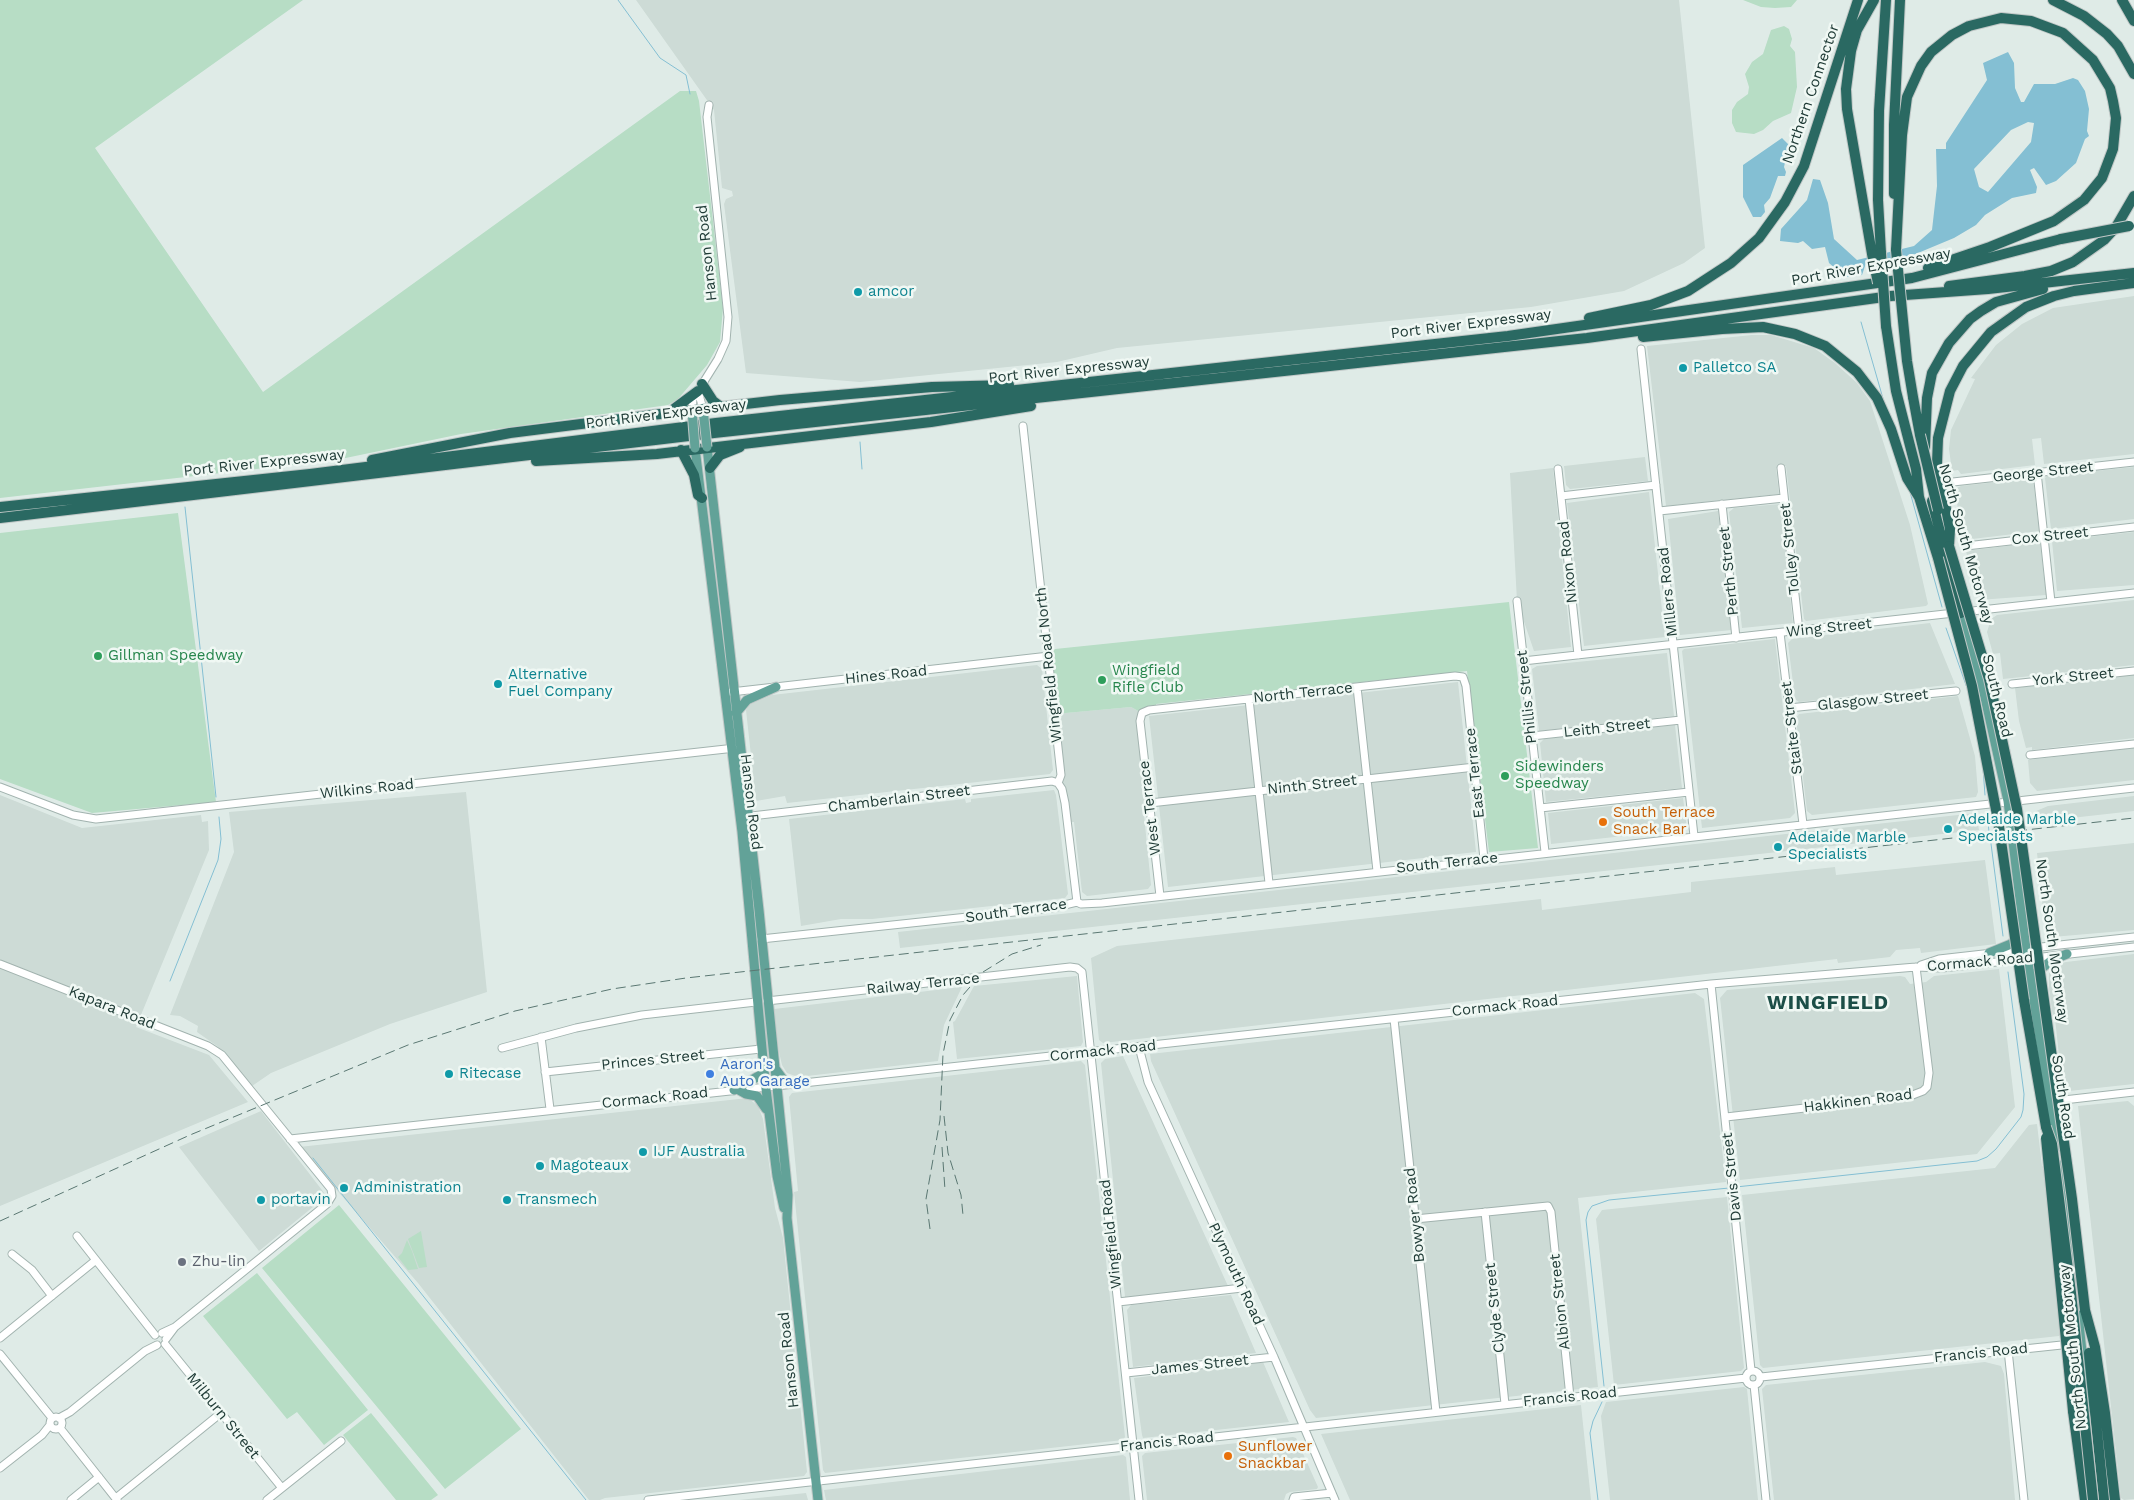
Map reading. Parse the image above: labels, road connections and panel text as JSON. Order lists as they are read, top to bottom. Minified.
{"streets":{"highway":["Northern Connector","Port River Expressway","North South Motorway"],"main road":["Hanson Road","South Road"],"street":["George Street","Cox Street","Tolley Street","Nixon Road","Perth Street","Millers Road","Wing Street","Wingfield Road North","Hines Road","York Street","North Terrace","Phillis Street","Glasgow Street","Leith Street","Staite Street","East Terrace","Ninth Street","Wilkins Road","Chamberlain Street","West Terrace","South Terrace","Cormack Road","Railway Terrace","Kapara Road","Princes Street","Hakkinen Road","Davis Street","Bowyer Road","Wingfield Road","Plymouth Road","Albion Street","Clyde Street","Francis Road","James Street","Milburn Street"]},"crossings":[["Northern Connector","Port River Expressway"],["Hanson Road","Hines Road"],["Hanson Road","Wilkins Road"],["Hanson Road","Chamberlain Street"],["Hanson Road","South Terrace"],["Hanson Road","Cormack Road"],["Hanson Road","Railway Terrace"],["Hanson Road","Princes Street"],["Hanson Road","Francis Road"],["Tolley Street","Wing Street"],["Nixon Road","Wing Street"],["Perth Street","Wing Street"],["Millers Road","Wing Street"],["Millers Road","Leith Street"],["Millers Road","South Terrace"],["Wing Street","South Road"],["Wing Street","Phillis Street"],["Wing Street","Staite Street"],["Wingfield Road North","Hines Road"],["Wingfield Road North","Chamberlain Street"],["Wingfield Road North","South Terrace"],["North Terrace","East Terrace"],["North Terrace","West Terrace"],["South Road","South Terrace"],["South Road","Cormack Road"],["South Road","Francis Road"],["Phillis Street","Leith Street"],["Phillis Street","South Terrace"],["Glasgow Street","Staite Street"],["Staite Street","South Terrace"],["East Terrace","Ninth Street"],["East Terrace","South Terrace"],["Ninth Street","West Terrace"],["West Terrace","South Terrace"],["Cormack Road","Kapara Road"],["Cormack Road","Hakkinen Road"],["Cormack Road","Davis Street"],["Cormack Road","Bowyer Road"],["Cormack Road","Wingfield Road"],["Cormack Road","Plymouth Road"],["Railway Terrace","Wingfield Road"],["Hakkinen Road","Davis Street"],["Davis Street","Francis Road"],["Bowyer Road","Francis Road"],["Wingfield Road","Francis Road"],["Wingfield Road","James Street"],["Plymouth Road","Francis Road"],["Plymouth Road","James Street"],["Albion Street","Clyde Street"],["Albion Street","Francis Road"],["Clyde Street","Francis Road"]],"districts":["WINGFIELD"],"places":["amcor","Palletco SA","Gillman Speedway","Wingfield Rifle Club","Alternative Fuel Company","Sidewinders Speedway","South Terrace Snack Bar","Adelaide Marble Specialsts","Adelaide Marble Specialists","Ritecase","Aaron's Auto Garage","IJF Australia","Magoteaux","Administration","portavin","Transmech","Zhu-lin","Sunflower Snackbar"]}
